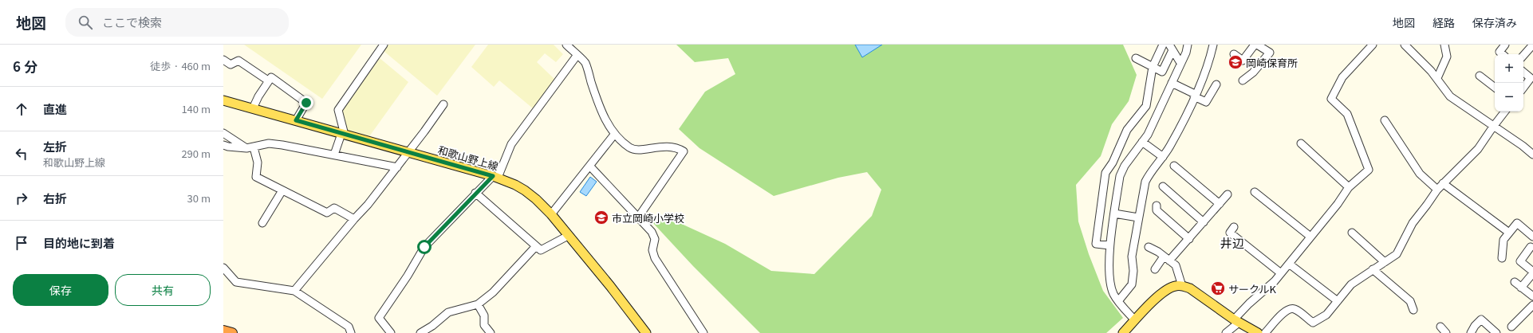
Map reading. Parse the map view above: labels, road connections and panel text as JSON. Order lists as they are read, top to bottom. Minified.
{"streets":{"main road":["和歌山野上線"]},"districts":["井辺"],"places":{"school or university":["岡崎保育所","市立岡崎小学校"],"supermarket":["サークルK"]},"page":{"header":"地図","search":"ここで検索","nav":["地図","経路","保存済み"],"heading":["6 分","徒歩 · 460 m"],"map_buttons":["+","−"],"list":[["直進","140 m"],["左折","和歌山野上線","290 m"],["右折","30 m"],"目的地に到着"],"buttons":["保存","共有"]}}
